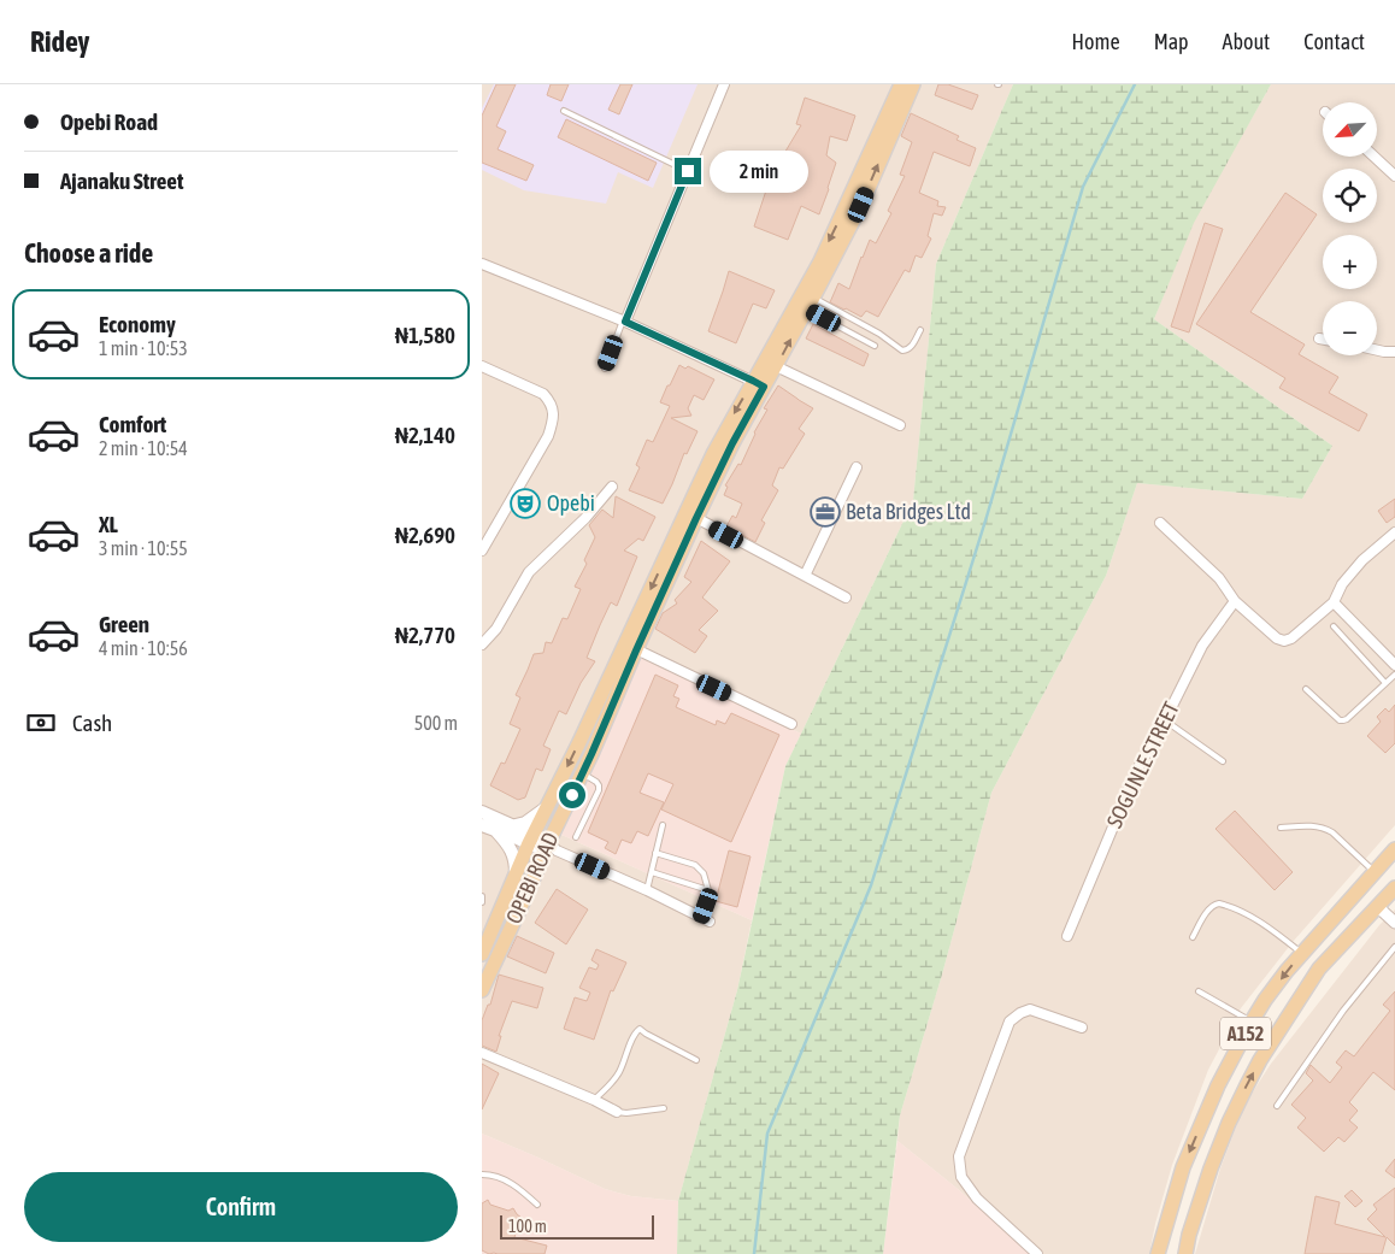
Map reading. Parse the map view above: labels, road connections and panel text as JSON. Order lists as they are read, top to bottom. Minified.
{"streets":{"main road":["OPEBI ROAD","A152"],"street":["SOGUNLE STREET"]},"places":{"theatre":["Opebi"],"office":["Beta Bridges Ltd"]},"scale_bar":"100 m","north":"bottom left","page":{"header":"Ridey","nav":["Home","Map","About","Contact"],"banner":["Opebi Road","Ajanaku Street"],"map_buttons":["+","−"],"bubble":"2 min","heading":"Choose a ride","list":[{"name":"Economy","note":"1 min · 10:53","value":"₦1,580"},{"name":"Comfort","note":"2 min · 10:54","value":"₦2,140"},{"name":"XL","note":"3 min · 10:55","value":"₦2,690"},{"name":"Green","note":"4 min · 10:56","value":"₦2,770"}],"pay":["Cash","500 m"],"buttons":"Confirm","scale":"100 m"}}
